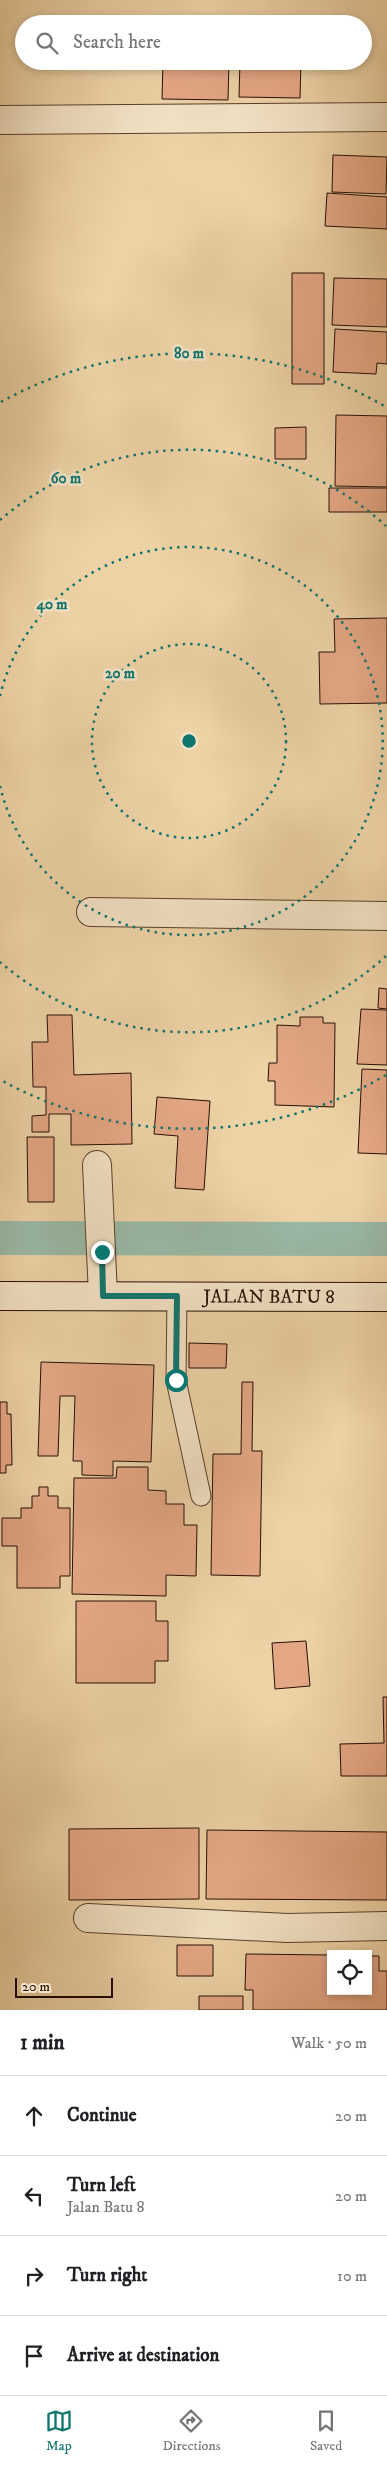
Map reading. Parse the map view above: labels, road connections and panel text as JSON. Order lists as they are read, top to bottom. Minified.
{"streets":{"street":["JALAN BATU 8"]},"scale_bar":"20 m","page":{"search":"Search here","scale":"20 m","heading":["1 min","Walk · 50 m"],"list":[["Continue","20 m"],["Turn left","Jalan Batu 8","20 m"],["Turn right","10 m"],"Arrive at destination"],"nav":["Map","Directions","Saved"]},"rings":["80 m","60 m","40 m","20 m"]}
